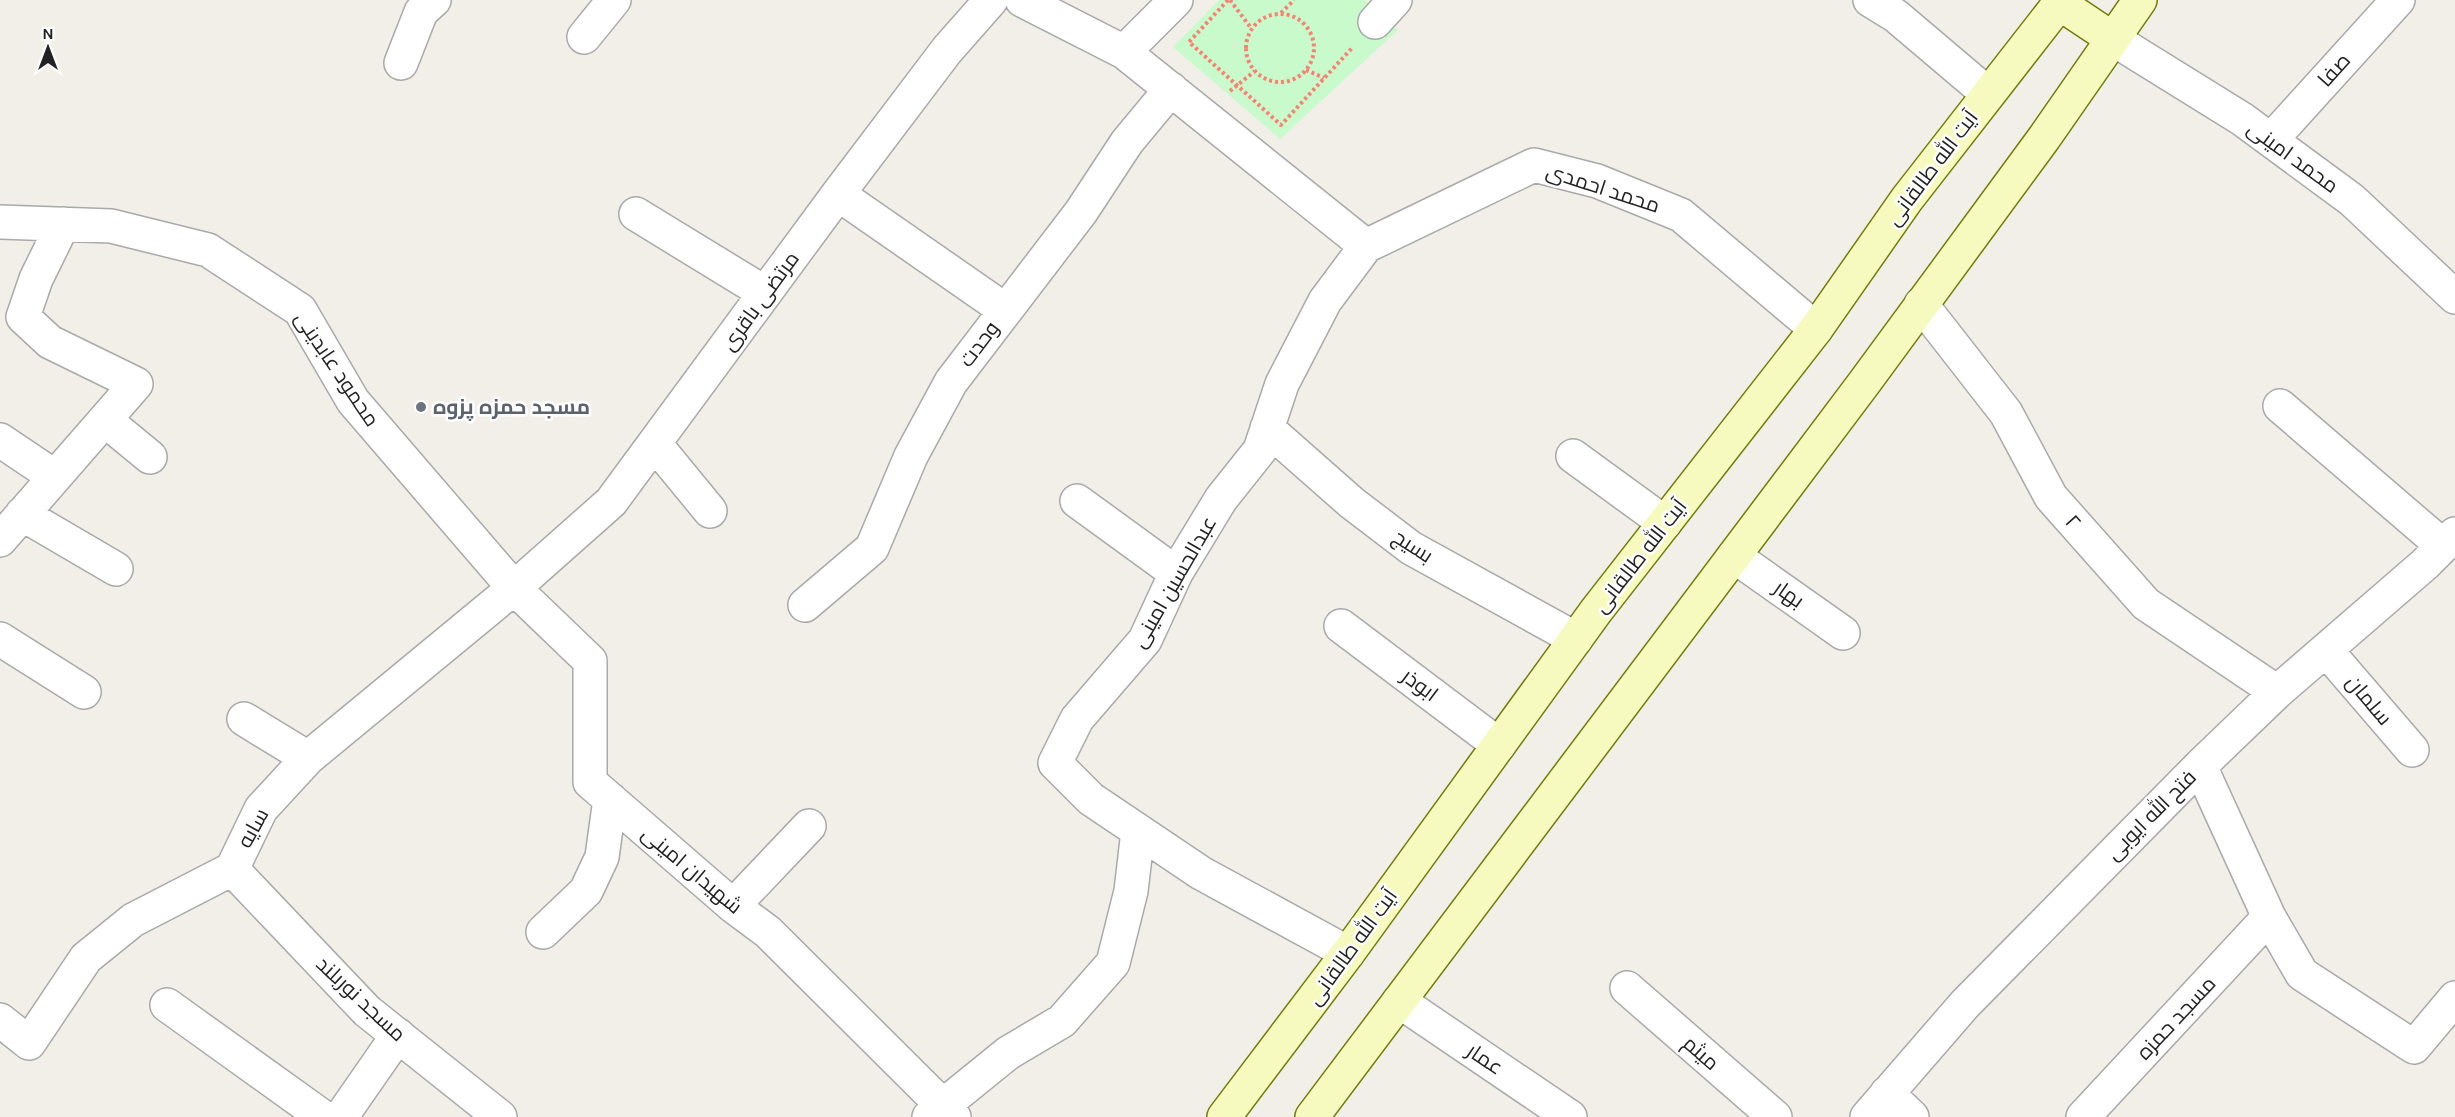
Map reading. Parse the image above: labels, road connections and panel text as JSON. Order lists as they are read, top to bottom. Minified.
{"streets":{"main road":["آیت الله طالقانی"],"street":["صفا","محمد امینی","محمد احمدی","مرتضی باقری","وحدت","محمود عابدینی","۲","بسیج","عبدالحسین امینی","بهار","ابوذر","سلمان","فتح الله ایوبی","سایه","شهیدان امینی","مسجد نوربلند","مسجد حمزه","میثم","عمار"]},"crossings":[["صفا","محمد امینی"],["آیت الله طالقانی","محمد احمدی"],["آیت الله طالقانی","بسیج"],["آیت الله طالقانی","عبدالحسین امینی"],["آیت الله طالقانی","ابوذر"],["محمد احمدی","عبدالحسین امینی"],["مرتضی باقری","محمود عابدینی"],["مرتضی باقری","سایه"],["مرتضی باقری","شهیدان امینی"],["محمود عابدینی","سایه"],["محمود عابدینی","شهیدان امینی"],["۲","فتح الله ایوبی"],["بسیج","عبدالحسین امینی"],["سلمان","فتح الله ایوبی"],["سایه","شهیدان امینی"],["سایه","مسجد نوربلند"]],"places":["مسجد حمزه پزوه"],"north":"top"}
